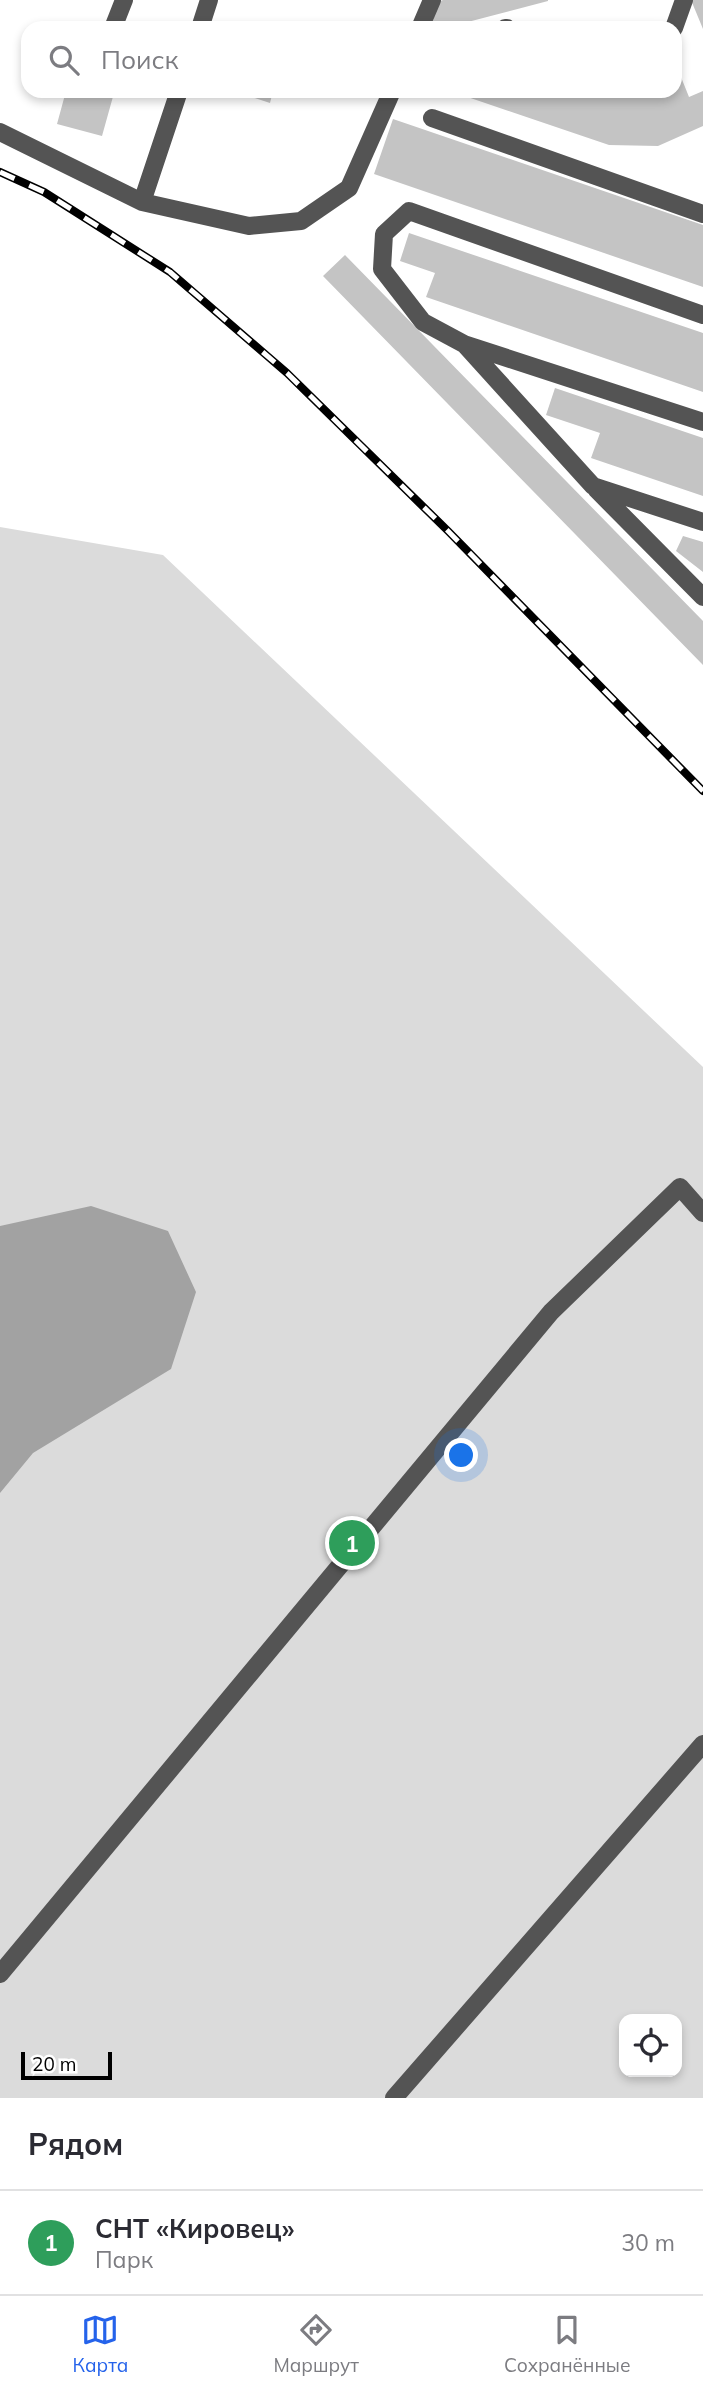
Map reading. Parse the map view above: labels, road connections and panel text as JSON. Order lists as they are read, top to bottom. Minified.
{"scale_bar":"20 m","page":{"search":"Поиск","pins":"1","scale":"20 m","heading":"Рядом","list":[{"mark":"1","name":"СНТ «Кировец»","note":"Парк","value":"30 m"}],"nav":["Карта","Маршрут","Сохранённые"]}}
